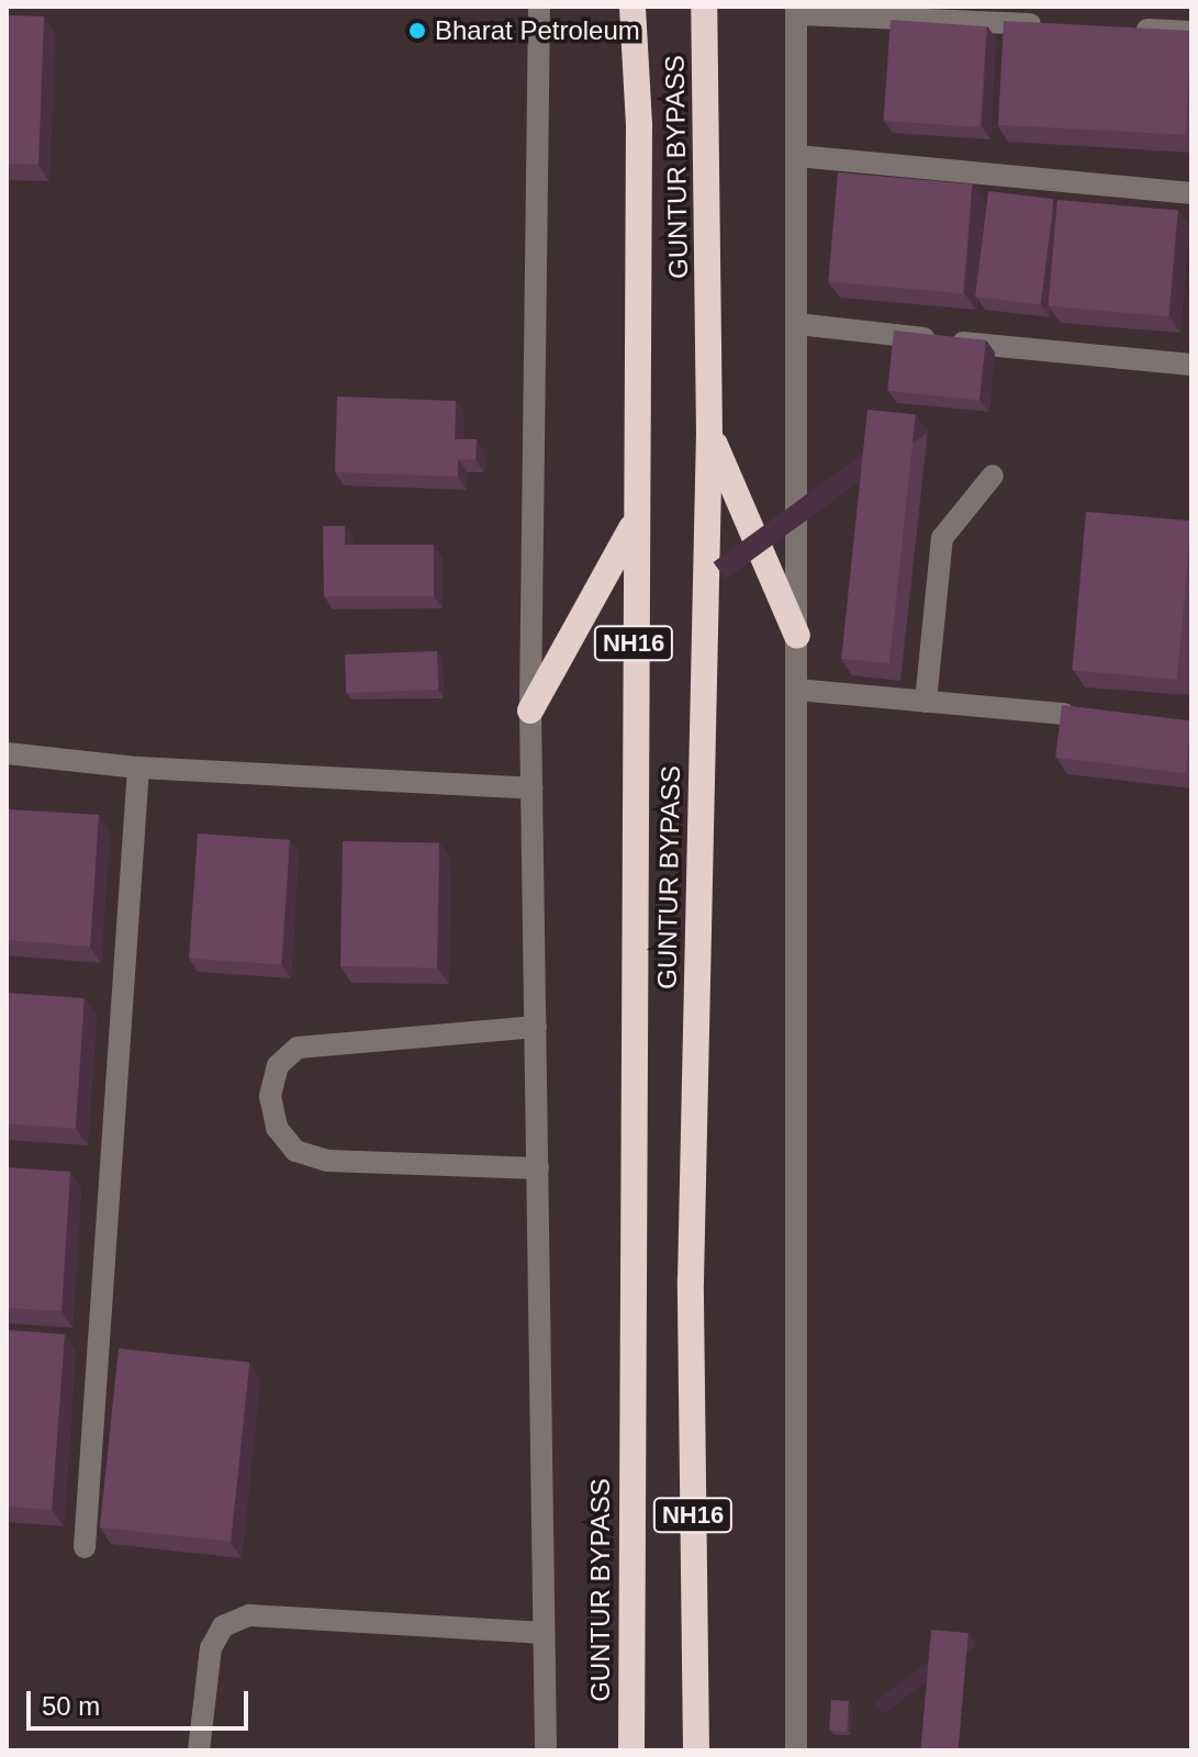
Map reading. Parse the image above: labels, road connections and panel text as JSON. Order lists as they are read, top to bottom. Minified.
{"streets":{"highway":["GUNTUR BYPASS","NH16"]},"places":["Bharat Petroleum"],"scale_bar":"50 m"}
